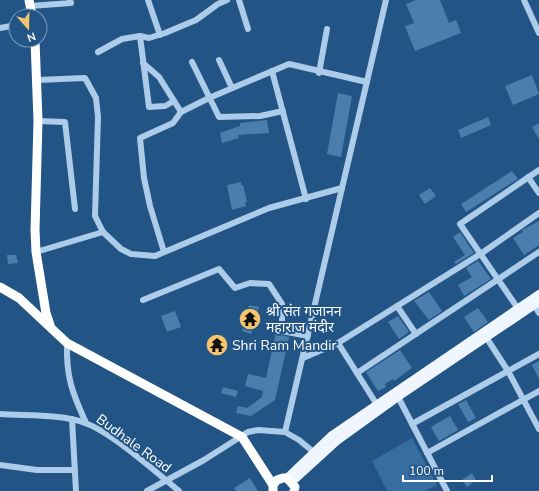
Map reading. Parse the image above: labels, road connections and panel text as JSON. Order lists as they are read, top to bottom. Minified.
{"streets":{"street":["Budhale Road"]},"places":{"temple":["श्री संंत गजानन महाराज मंदीर","Shri Ram Mandir"]},"scale_bar":"100 m","north":"bottom"}
